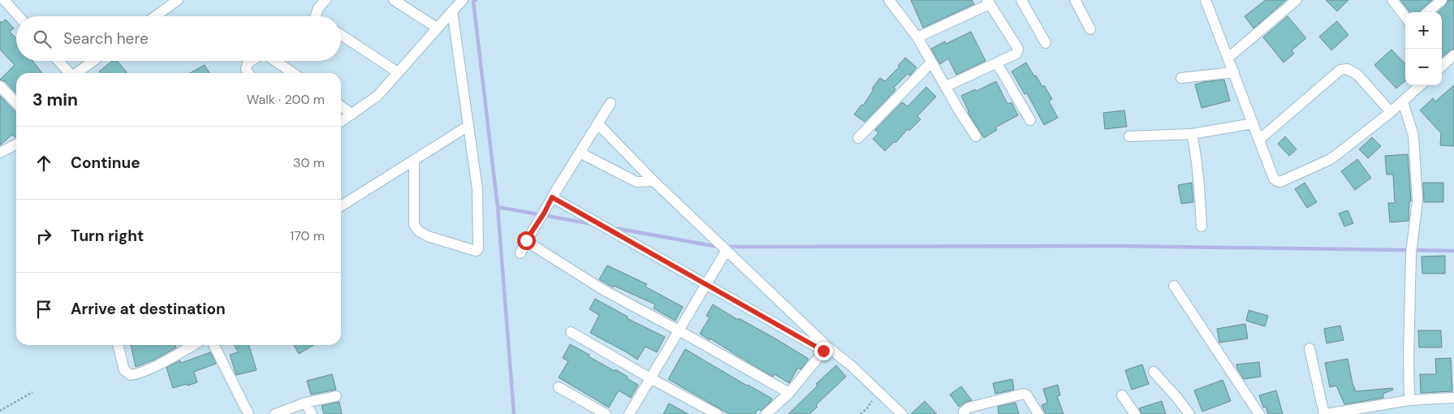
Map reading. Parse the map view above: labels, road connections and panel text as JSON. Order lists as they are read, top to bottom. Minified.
{"page":{"map_buttons":["+","−"],"search":"Search here","heading":["3 min","Walk · 200 m"],"list":[["Continue","30 m"],["Turn right","170 m"],"Arrive at destination"]}}
